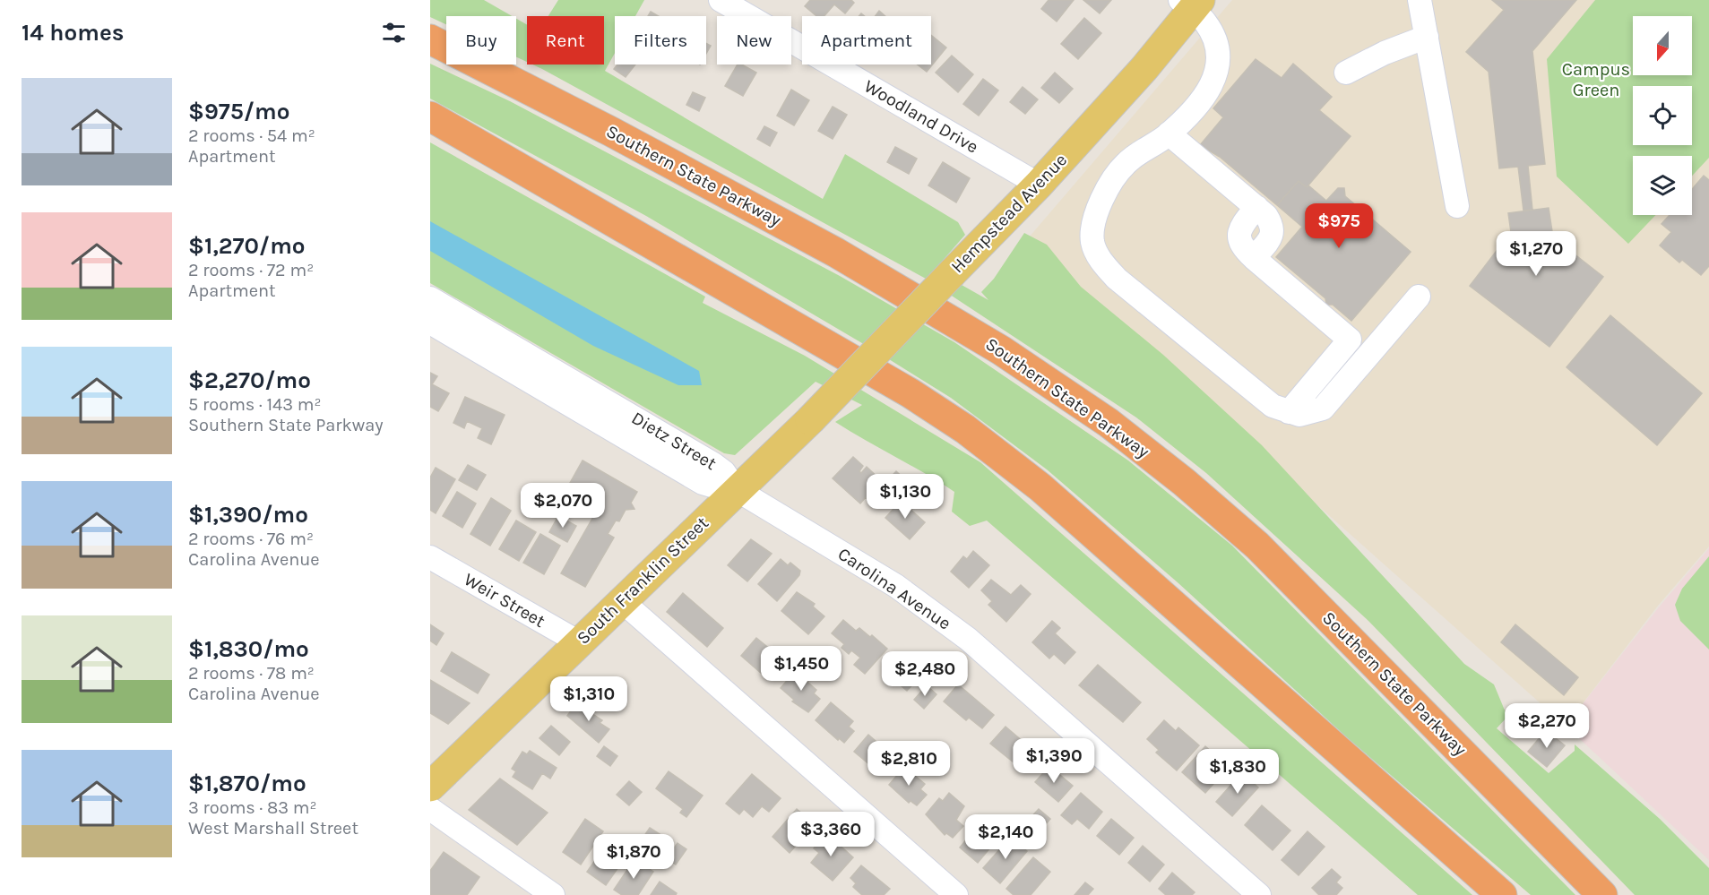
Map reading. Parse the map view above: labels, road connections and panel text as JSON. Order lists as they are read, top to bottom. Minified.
{"streets":{"highway":["Southern State Parkway"],"main road":["Hempstead Avenue","South Franklin Street"],"street":["Woodland Drive","Dietz Street","Carolina Avenue","Weir Street"]},"crossings":[["Woodland Drive","Hempstead Avenue"],["Hempstead Avenue","South Franklin Street"],["Dietz Street","South Franklin Street"],["Dietz Street","Carolina Avenue"],["South Franklin Street","Carolina Avenue"],["South Franklin Street","Weir Street"]],"parks":["Campus Green"],"north":"bottom","page":{"heading":"14 homes","chip":["Buy","Rent","Filters","New","Apartment"],"list":[{"name":"$975/mo","note":"2 rooms · 54 m² · Apartment"},{"name":"$1,270/mo","note":"2 rooms · 72 m² · Apartment"},{"name":"$2,270/mo","note":"5 rooms · 143 m² · Southern State Parkway"},{"name":"$1,390/mo","note":"2 rooms · 76 m² · Carolina Avenue"},{"name":"$1,830/mo","note":"2 rooms · 78 m² · Carolina Avenue"},{"name":"$1,870/mo","note":"3 rooms · 83 m² · West Marshall Street"}],"price":["$975","$1,270","$1,130","$2,070","$1,450","$2,480","$1,310","$2,270","$1,390","$2,810","$1,830","$3,360","$2,140","$1,870"]}}
